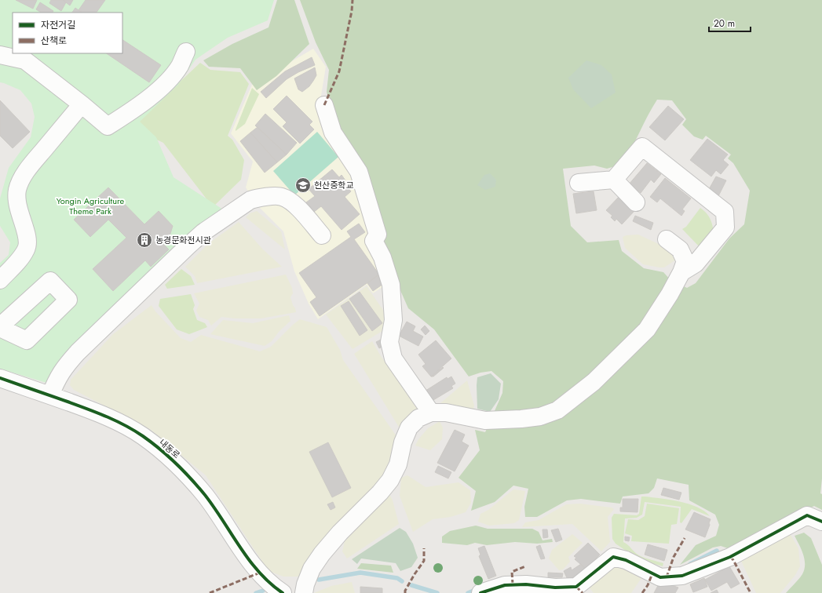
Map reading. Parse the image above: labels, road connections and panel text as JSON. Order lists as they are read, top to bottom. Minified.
{"streets":{"street":["내동로"]},"parks":["Yongin Agriculture Theme Park"],"places":{"school or university":["헌산중학교"],"building":["농경문화전시관"]},"legend":["자전거길","산책로"],"scale_bar":"20 m"}
